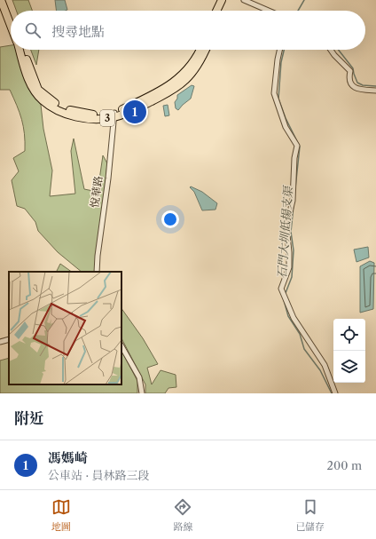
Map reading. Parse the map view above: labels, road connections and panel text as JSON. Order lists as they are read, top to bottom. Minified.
{"streets":{"main road":["3"],"street":["悅華路"]},"crossings":[["3","悅華路"]],"water":["石門大圳低揚支渠"],"page":{"search":"搜尋地點","pins":"1","heading":"附近","list":[{"mark":"1","name":"馮媽崎","note":"公車站 · 員林路三段","value":"200 m"}],"nav":["地圖","路線","已儲存"]}}
